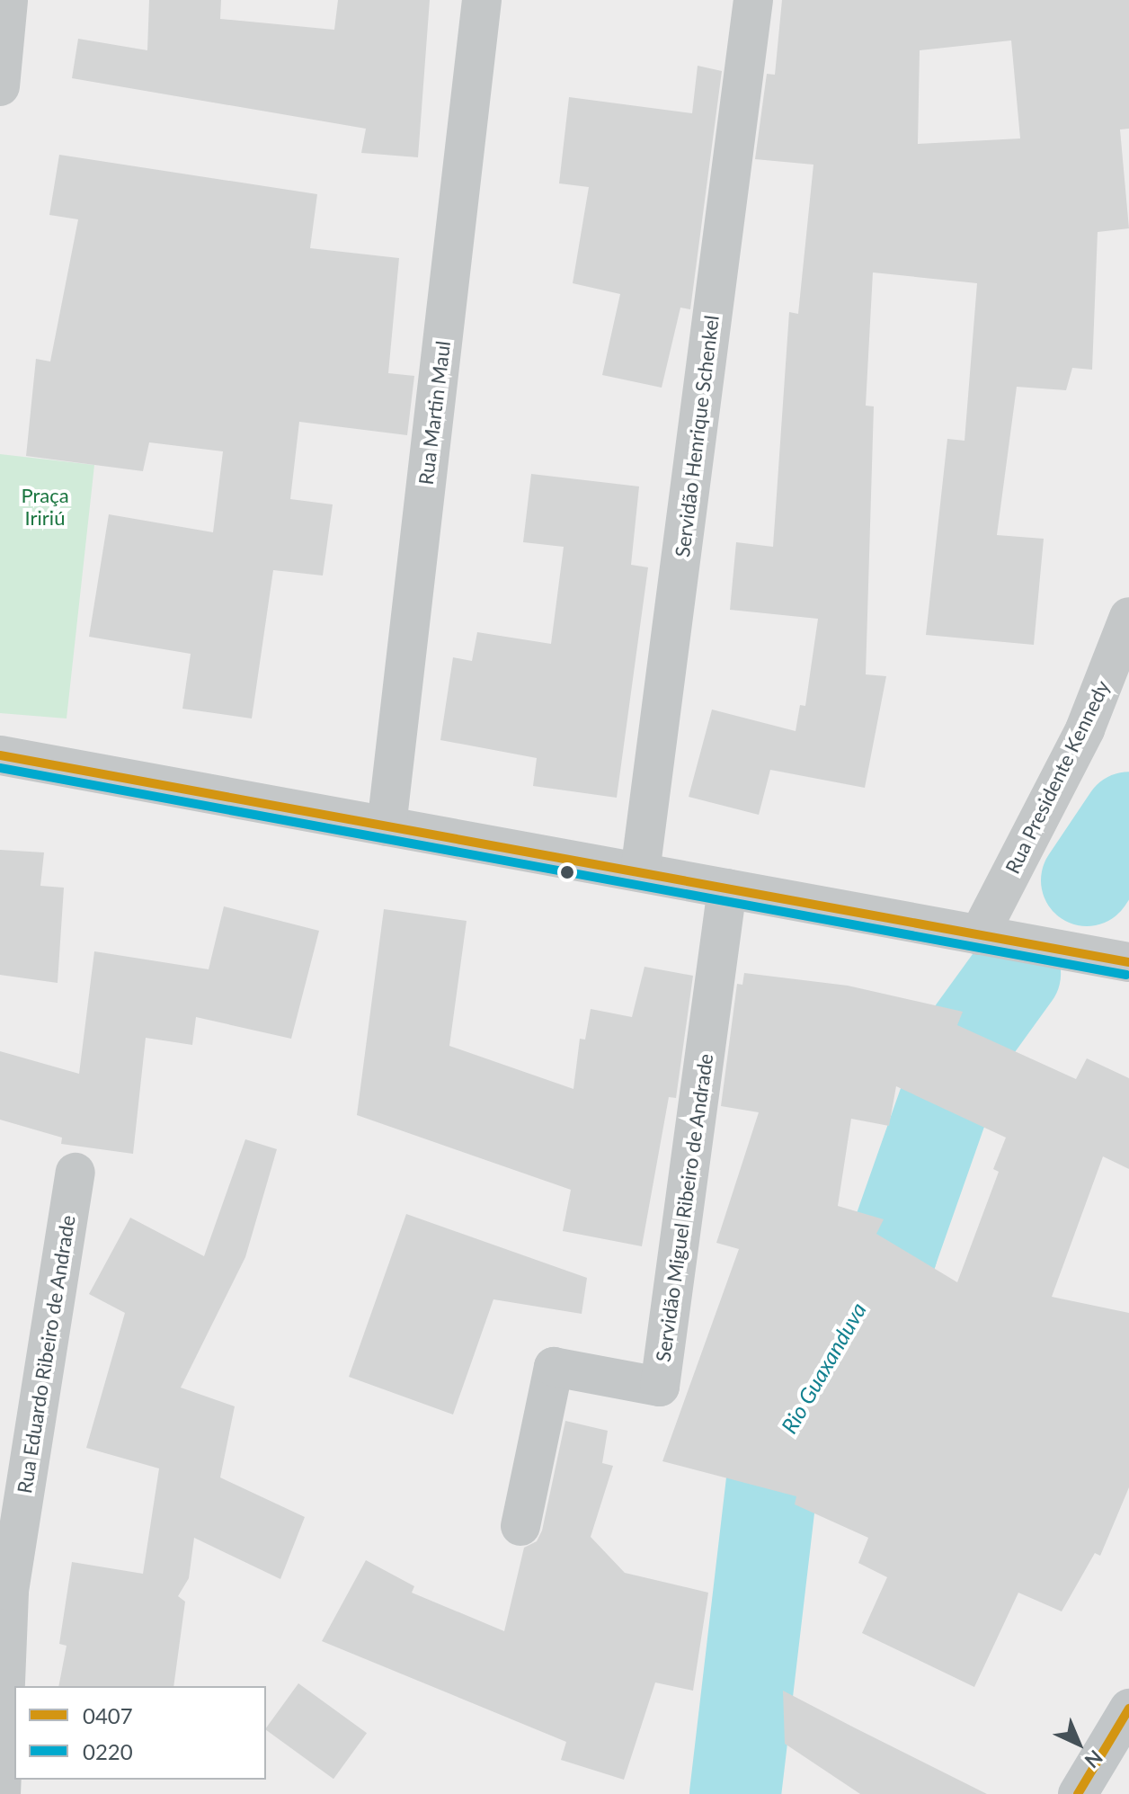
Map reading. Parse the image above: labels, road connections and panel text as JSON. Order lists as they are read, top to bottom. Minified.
{"streets":{"street":["Rua Martin Maul","Servidão Henrique Schenkel","Rua Presidente Kennedy","Servidão Miguel Ribeiro de Andrade","Rua Eduardo Ribeiro de Andrade"]},"water":["Rio Guaxanduva"],"parks":["Praça Iririú"],"lines":["transit line 0407","transit line 0220"],"legend":["0407","0220"],"north":"bottom right"}
